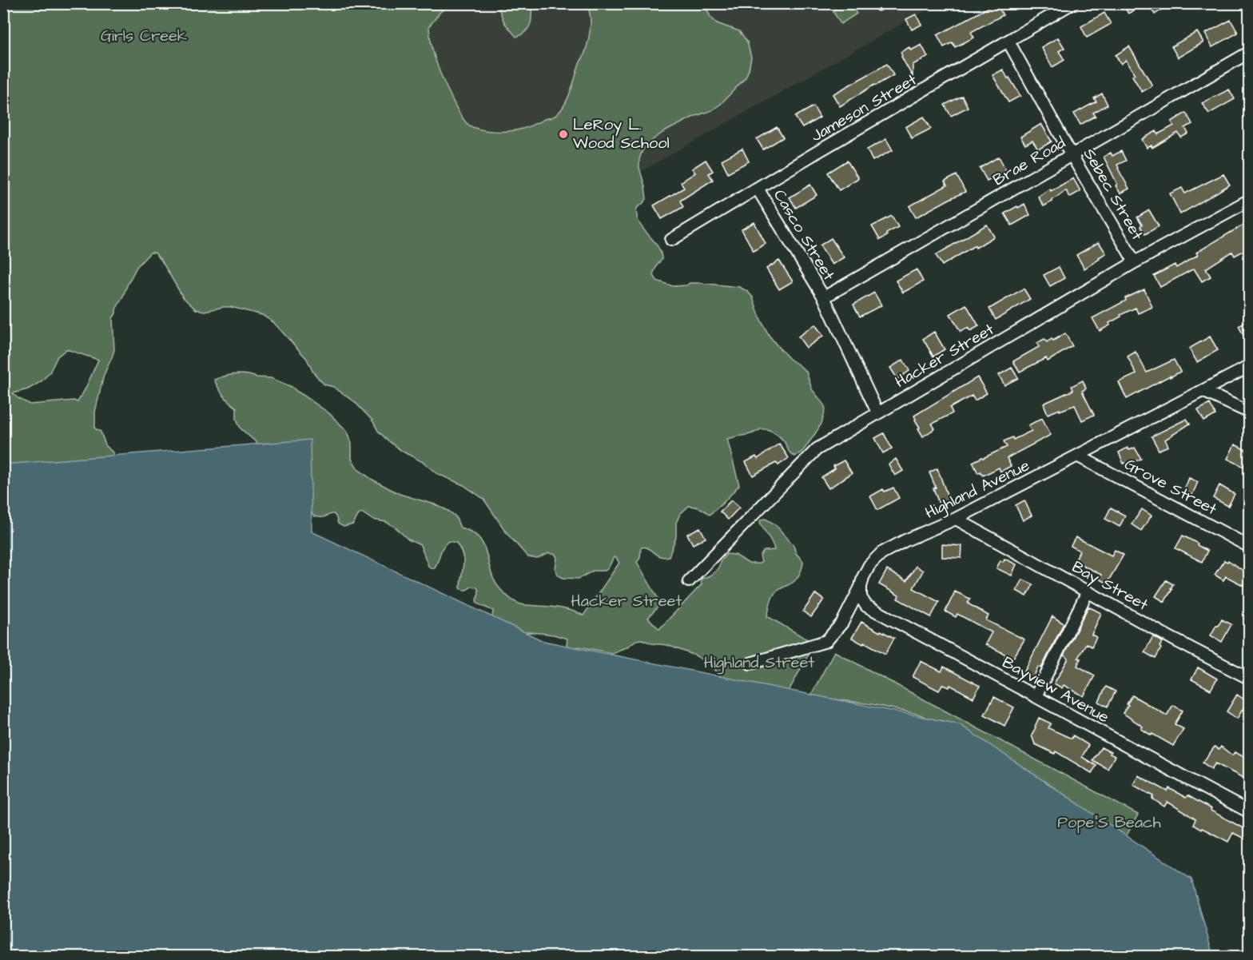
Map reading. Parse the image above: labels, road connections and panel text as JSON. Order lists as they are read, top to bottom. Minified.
{"streets":{"street":["Jameson Street","Brae Road","Sebec Street","Casco Street","Hacker Street","Grove Street","Highland Avenue","Bay Street","Bayview Avenue"]},"crossings":[["Jameson Street","Sebec Street"],["Jameson Street","Casco Street"],["Brae Road","Sebec Street"],["Brae Road","Casco Street"],["Sebec Street","Hacker Street"],["Casco Street","Hacker Street"],["Grove Street","Highland Avenue"],["Highland Avenue","Bay Street"],["Highland Avenue","Bayview Avenue"]],"parks":["Girls Creek","Hacker Street","Highland Street","Pope\"S Beach"],"places":["LeRoy L. Wood School"]}
